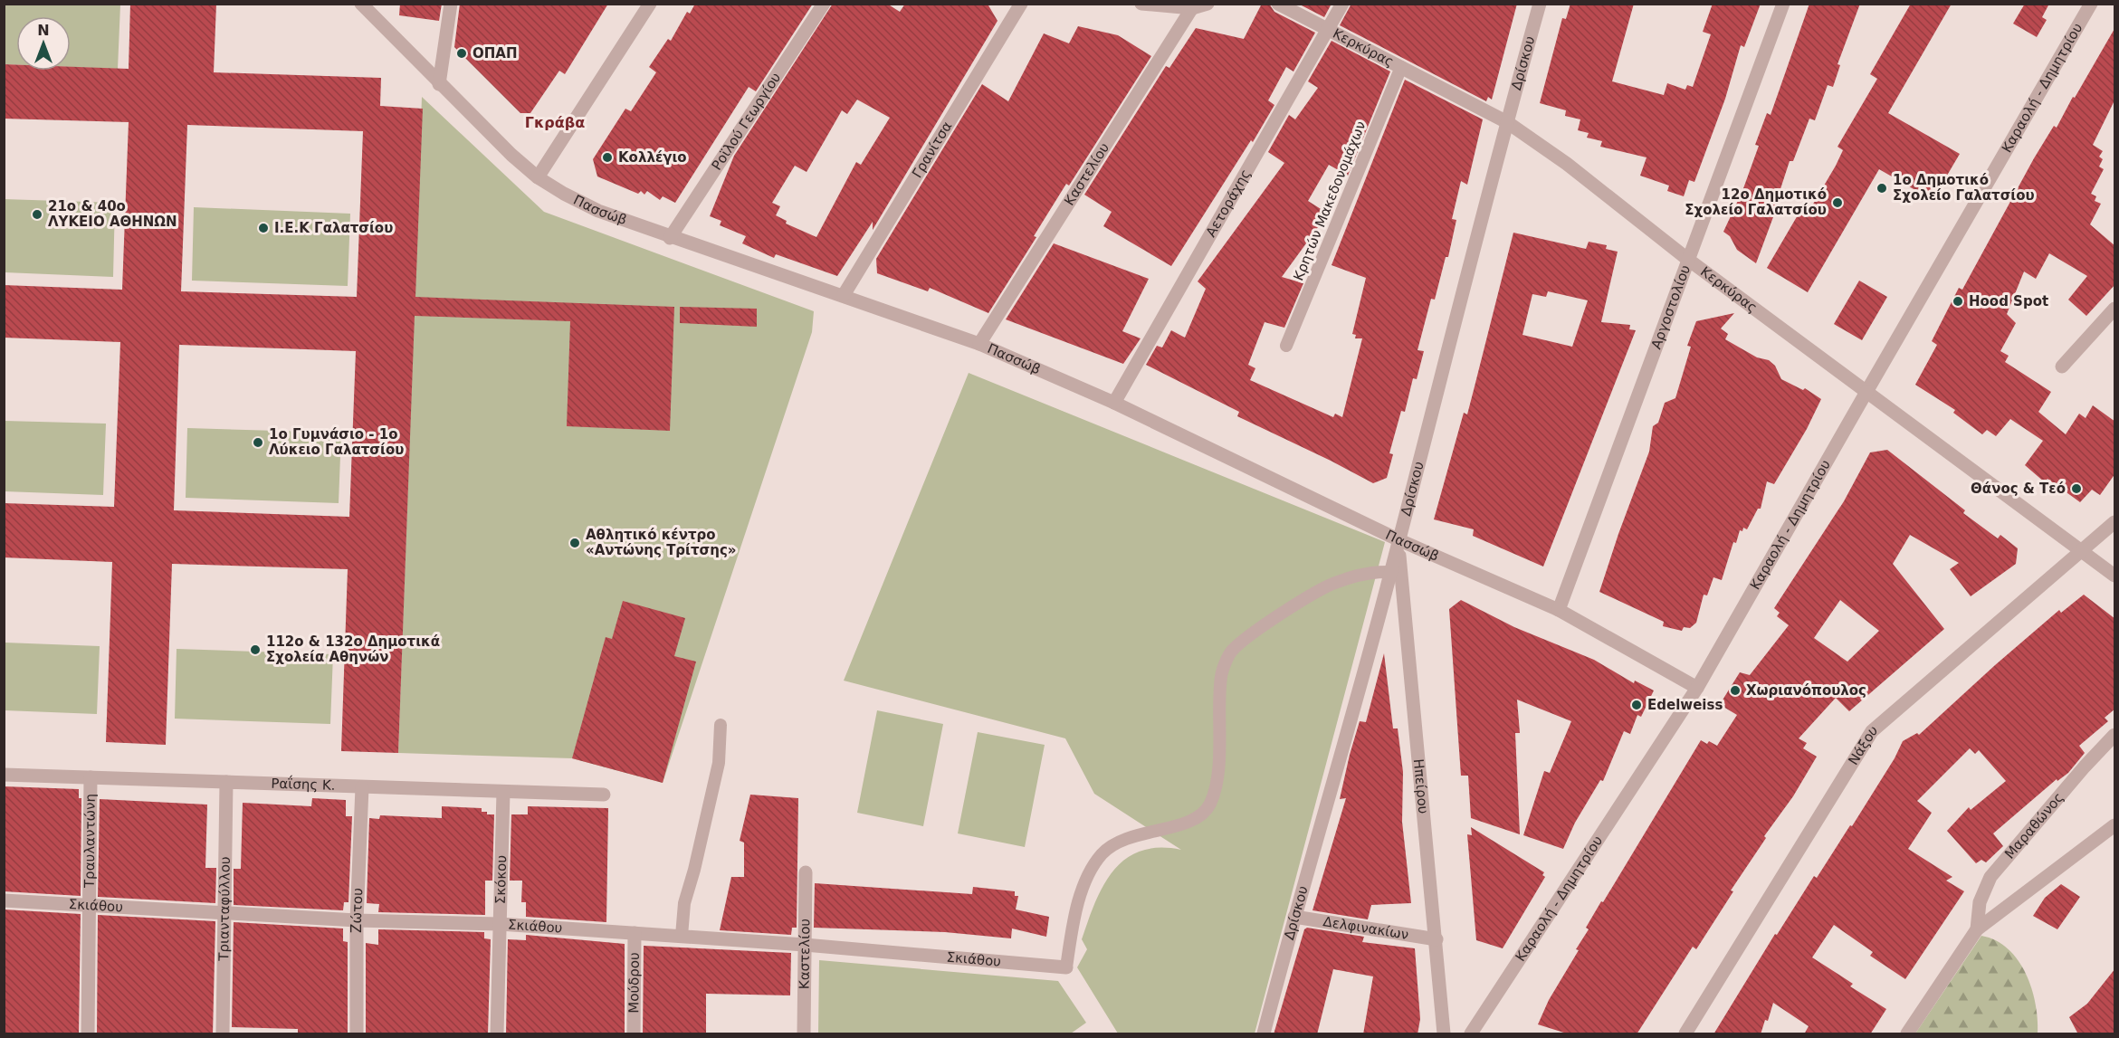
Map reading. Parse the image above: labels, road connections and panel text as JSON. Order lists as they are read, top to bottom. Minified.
{"streets":{"street":["Κερκύρας","Δρίσκου","Καραολή - Δημητρίου","Ροϊλού Γεωργίου","Γρανίτσα","Καστελίου","Αετοράχης","Πασσώβ","Αργοστολίου","Νάξου","Ραΐσης Κ.","Ηπείρου","Μαραθώνος","Τραυλαντώνη","Σκόκου","Σκιάθου","Τριανταφύλλου","Ζώτου","Δελφινακίων","Μούδρου"],"lane":["Κρητών Μακεδονομάχων"]},"crossings":[["Κερκύρας","Δρίσκου"],["Κερκύρας","Καραολή - Δημητρίου"],["Κερκύρας","Κρητών Μακεδονομάχων"],["Κερκύρας","Αετοράχης"],["Κερκύρας","Αργοστολίου"],["Κερκύρας","Νάξου"],["Δρίσκου","Πασσώβ"],["Δρίσκου","Ηπείρου"],["Δρίσκου","Δελφινακίων"],["Καραολή - Δημητρίου","Πασσώβ"],["Ροϊλού Γεωργίου","Πασσώβ"],["Γρανίτσα","Πασσώβ"],["Καστελίου","Πασσώβ"],["Καστελίου","Σκιάθου"],["Αετοράχης","Πασσώβ"],["Πασσώβ","Αργοστολίου"],["Πασσώβ","Ηπείρου"],["Ραΐσης Κ.","Τραυλαντώνη"],["Ραΐσης Κ.","Σκόκου"],["Ραΐσης Κ.","Τριανταφύλλου"],["Ραΐσης Κ.","Ζώτου"],["Ηπείρου","Δελφινακίων"],["Τραυλαντώνη","Σκιάθου"],["Σκόκου","Σκιάθου"],["Σκιάθου","Τριανταφύλλου"],["Σκιάθου","Ζώτου"],["Σκιάθου","Μούδρου"]],"districts":["Γκράβα"],"places":["ΟΠΑΠ","Κολλέγιο","1ο Δημοτικό Σχολείο Γαλατσίου","12ο Δημοτικό Σχολείο Γαλατσίου","21ο & 40ο ΛΥΚΕΙΟ ΑΘΗΝΩΝ","Ι.Ε.Κ Γαλατσίου","Hood Spot","1ο Γυμνάσιο - 1ο Λύκειο Γαλατσίου","Θάνος & Τεό","Αθλητικό κέντρο «Αντώνης Τρίτσης»","112ο & 132ο Δημοτικά Σχολεία Αθηνών","Χωριανόπουλος","Edelweiss"],"north":"top"}
